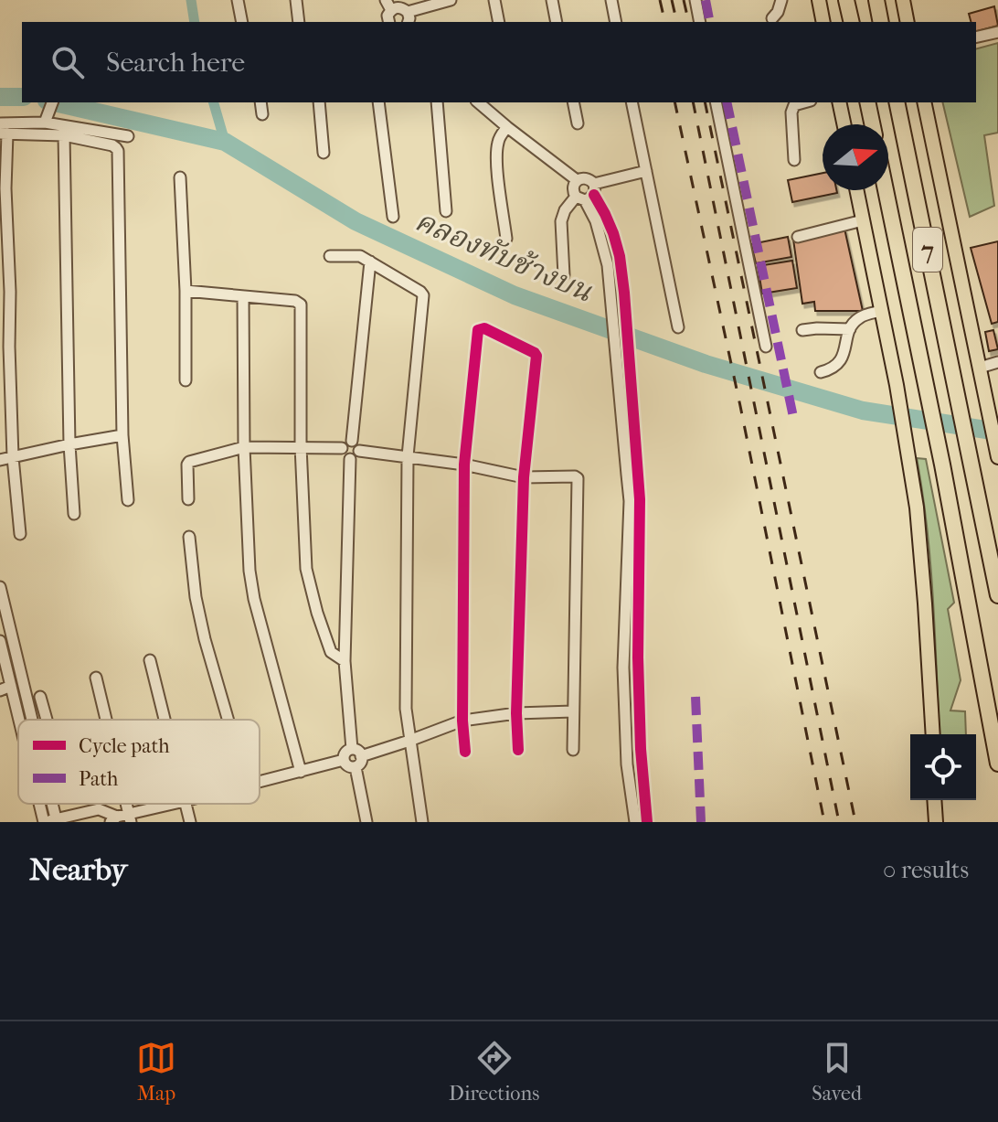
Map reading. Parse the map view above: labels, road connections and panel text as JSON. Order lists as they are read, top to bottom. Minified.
{"streets":{"highway":["7"]},"water":["คลองทับช้างบน"],"legend":["Cycle path","Path"],"north":"right","page":{"search":"Search here","heading":["Nearby","0 results"],"nav":["Map","Directions","Saved"]}}
